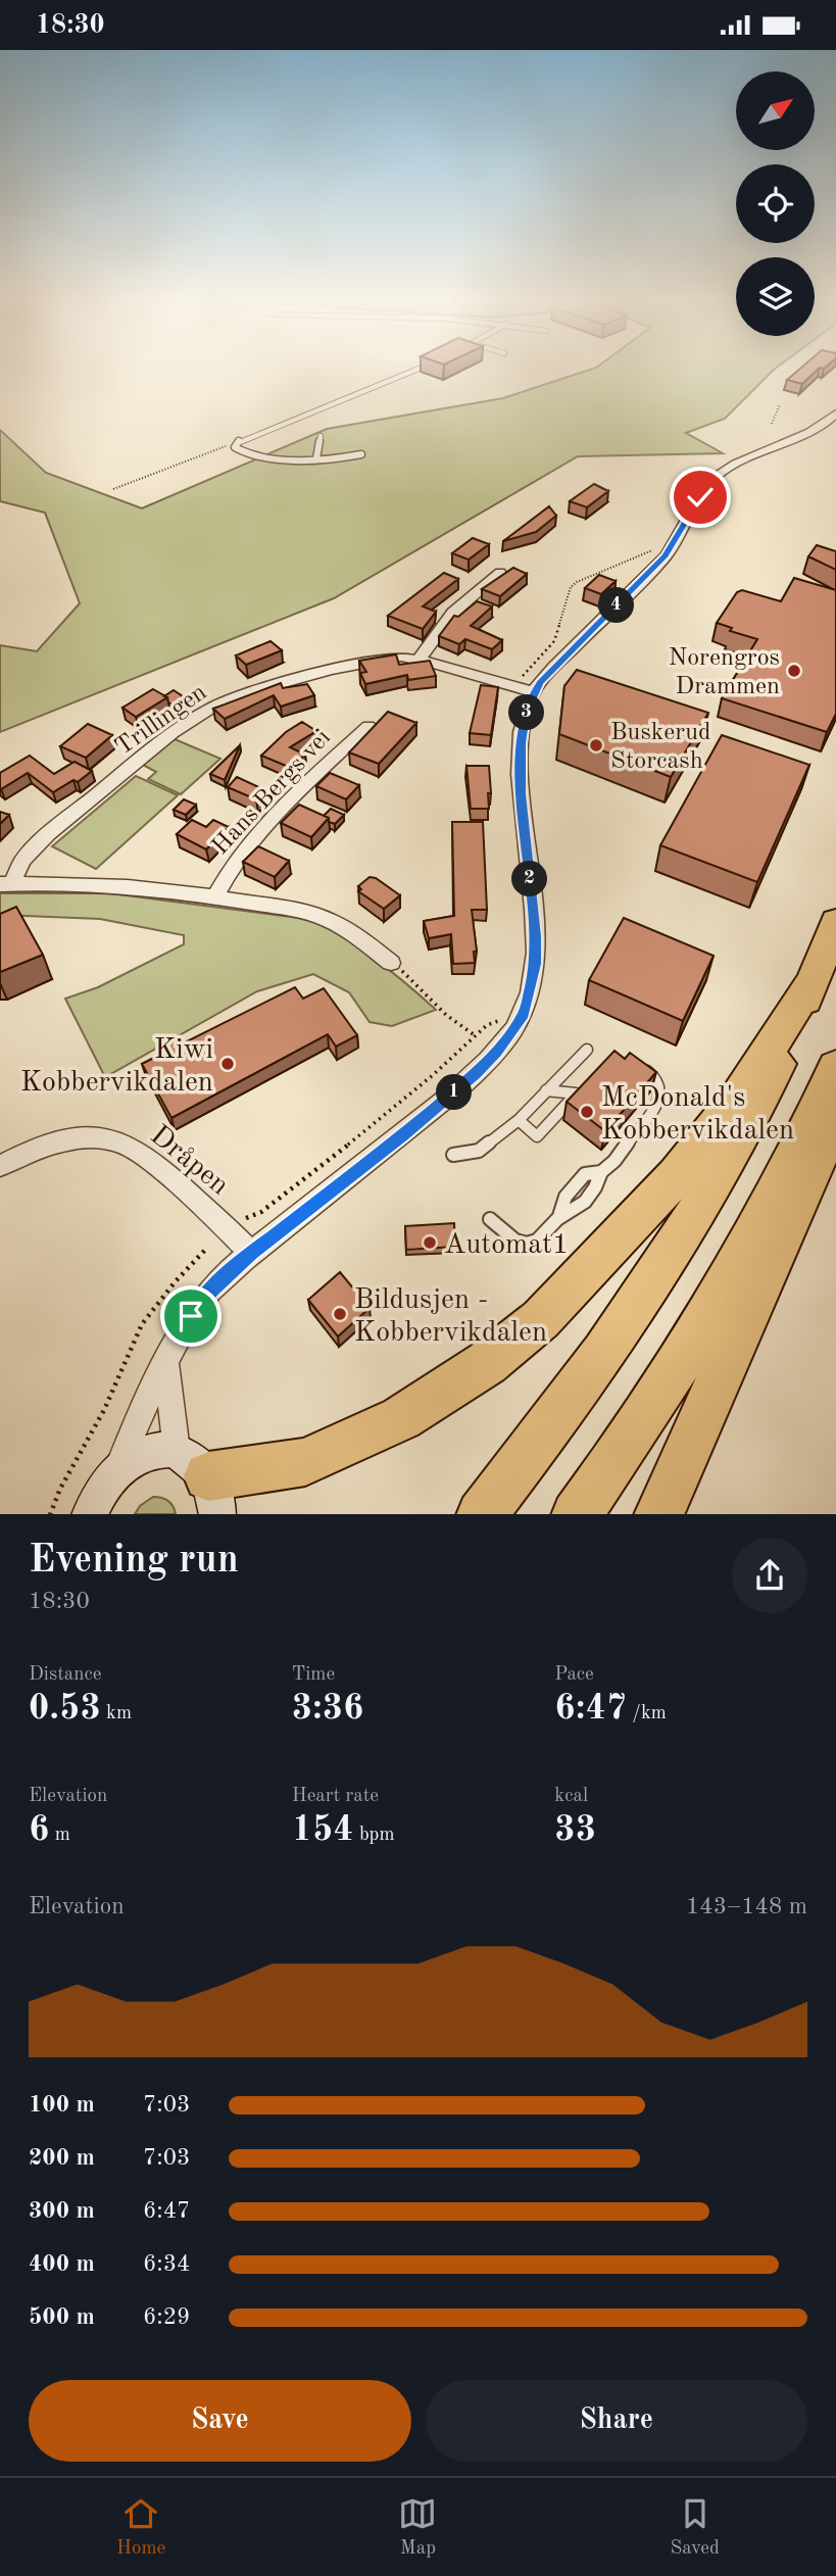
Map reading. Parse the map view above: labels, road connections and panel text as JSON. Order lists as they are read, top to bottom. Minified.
{"streets":{"street":["Trillingen","Hans Bergs vei","Dråpen"]},"places":["Norengros Drammen","Buskerud Storcash","Kiwi Kobbervikdalen","McDonald's Kobbervikdalen","Automat1","Bildusjen - Kobbervikdalen"],"north":"top right","page":{"status":"18:30","pins":["4","3","2","1"],"heading":["Evening run","18:30"],"stats":[["Distance","0.53 km"],["Time","3:36"],["Pace","6:47 /km"],["Elevation","6 m"],["Heart rate","154 bpm"],["kcal","33"]],"chart":["Elevation","143–148 m"],"list":[{"name":"100 m","note":"7:03"},{"name":"200 m","note":"7:03"},{"name":"300 m","note":"6:47"},{"name":"400 m","note":"6:34"},{"name":"500 m","note":"6:29"}],"buttons":["Save","Share"],"tabs":["Home","Map","Saved"]}}
